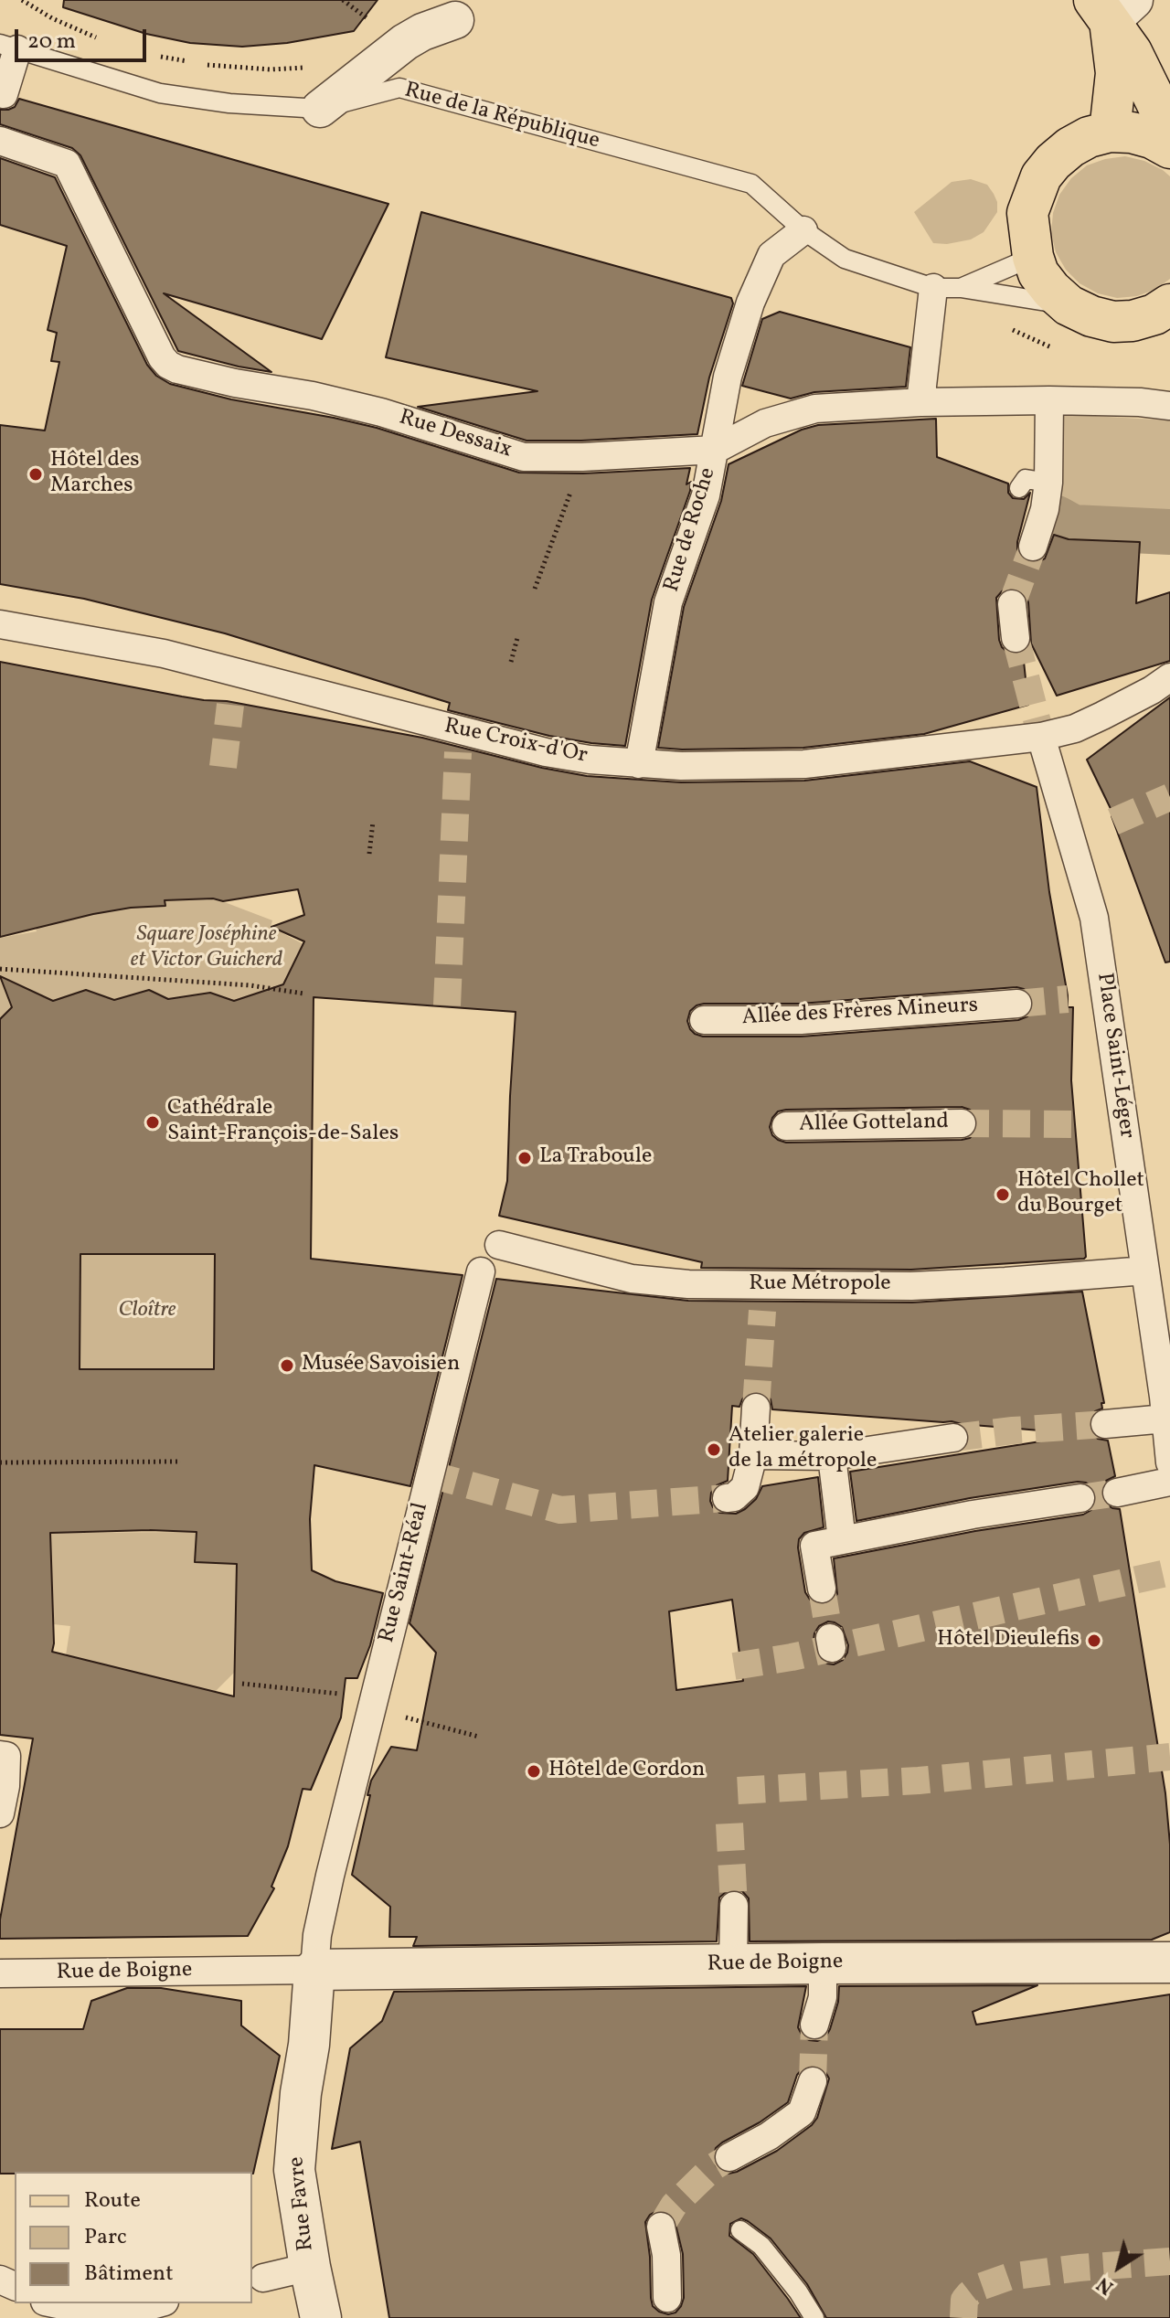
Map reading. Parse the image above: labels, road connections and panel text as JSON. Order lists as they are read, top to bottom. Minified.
{"streets":{"street":["Rue de la République","Rue Dessaix","Rue de Roche","Rue Croix-d'Or","Allée des Frères Mineurs","Place Saint-Léger","Allée Gotteland","Rue Métropole","Rue Saint-Réal","Rue de Boigne","Rue Favre"]},"crossings":[["Rue de la République","Rue de Roche"],["Rue Dessaix","Rue de Roche"],["Rue de Roche","Rue Croix-d'Or"],["Rue Croix-d'Or","Place Saint-Léger"],["Place Saint-Léger","Rue Métropole"],["Rue Saint-Réal","Rue de Boigne"],["Rue Saint-Réal","Rue Favre"],["Rue de Boigne","Rue Favre"]],"parks":["Square Joséphine et Victor Guicherd","Cloître"],"places":["Hôtel des Marches","Cathédrale Saint-François-de-Sales","La Traboule","Hôtel Chollet du Bourget","Musée Savoisien","Atelier galerie de la métropole","Hôtel Dieulefis","Hôtel de Cordon"],"legend":["Route","Parc","Bâtiment"],"scale_bar":"20 m","north":"bottom left"}
